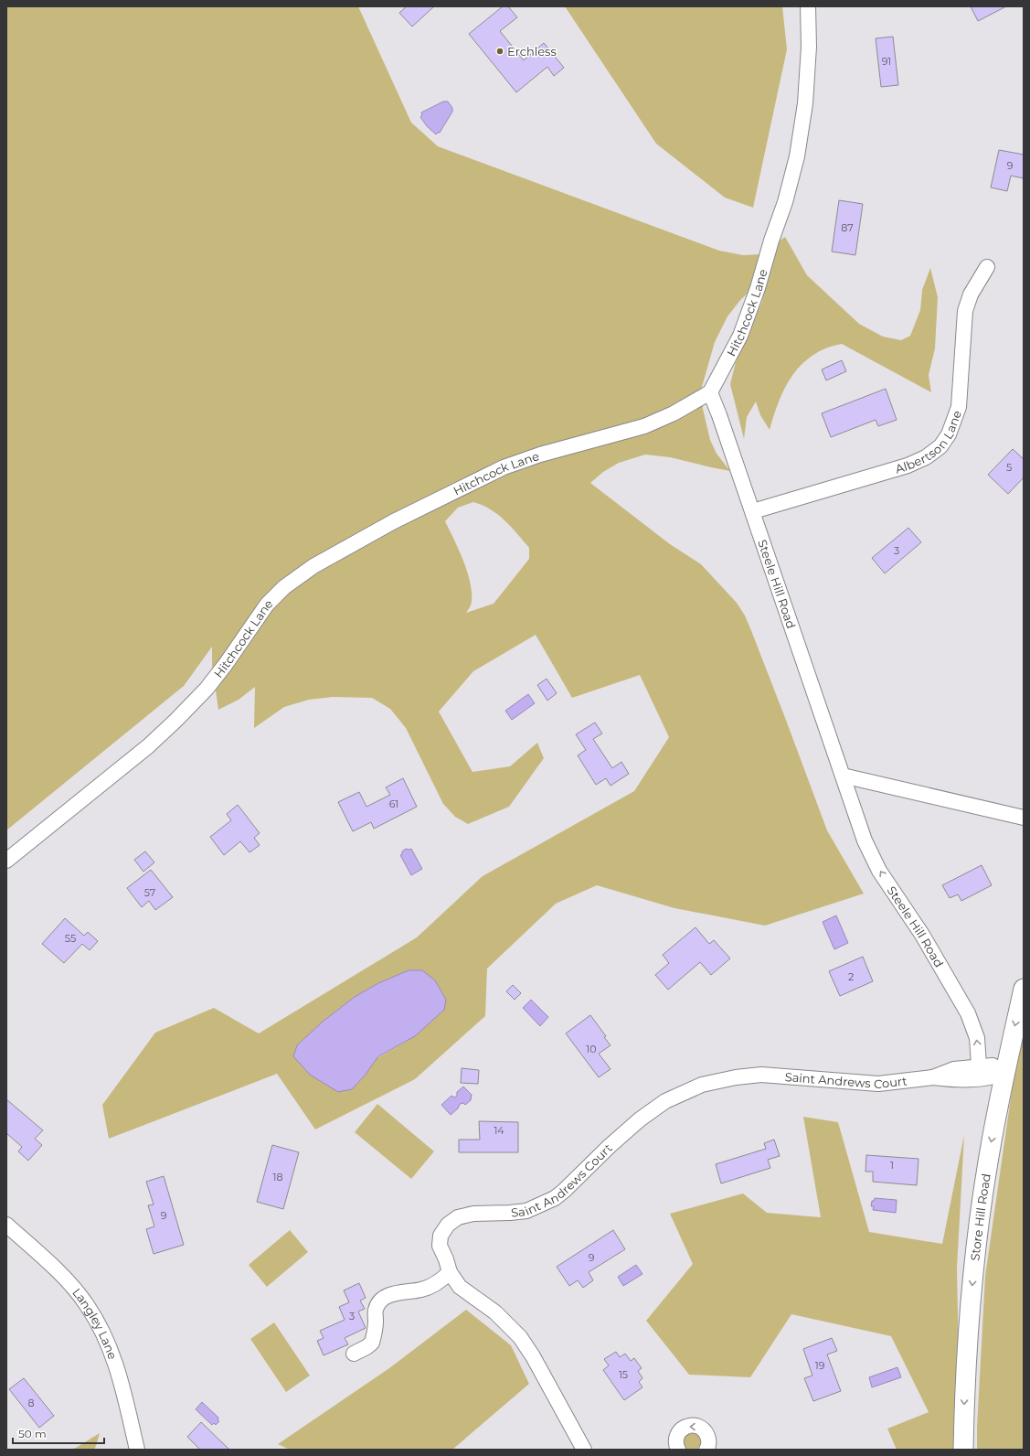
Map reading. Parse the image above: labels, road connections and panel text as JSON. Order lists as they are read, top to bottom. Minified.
{"streets":{"main road":["Store Hill Road"],"street":["Hitchcock Lane","Albertson Lane","Steele Hill Road","Saint Andrews Court","Langley Lane"]},"crossings":[["Hitchcock Lane","Steele Hill Road"],["Albertson Lane","Steele Hill Road"],["Steele Hill Road","Saint Andrews Court"],["Saint Andrews Court","Store Hill Road"]],"one_way":["Steele Hill Road","Store Hill Road"],"places":["Erchless"],"house_numbers":["91","9","87","5","3","61","57","55","2","10","14","1","18","9","9","3","19","15","8"],"scale_bar":"50 m"}
